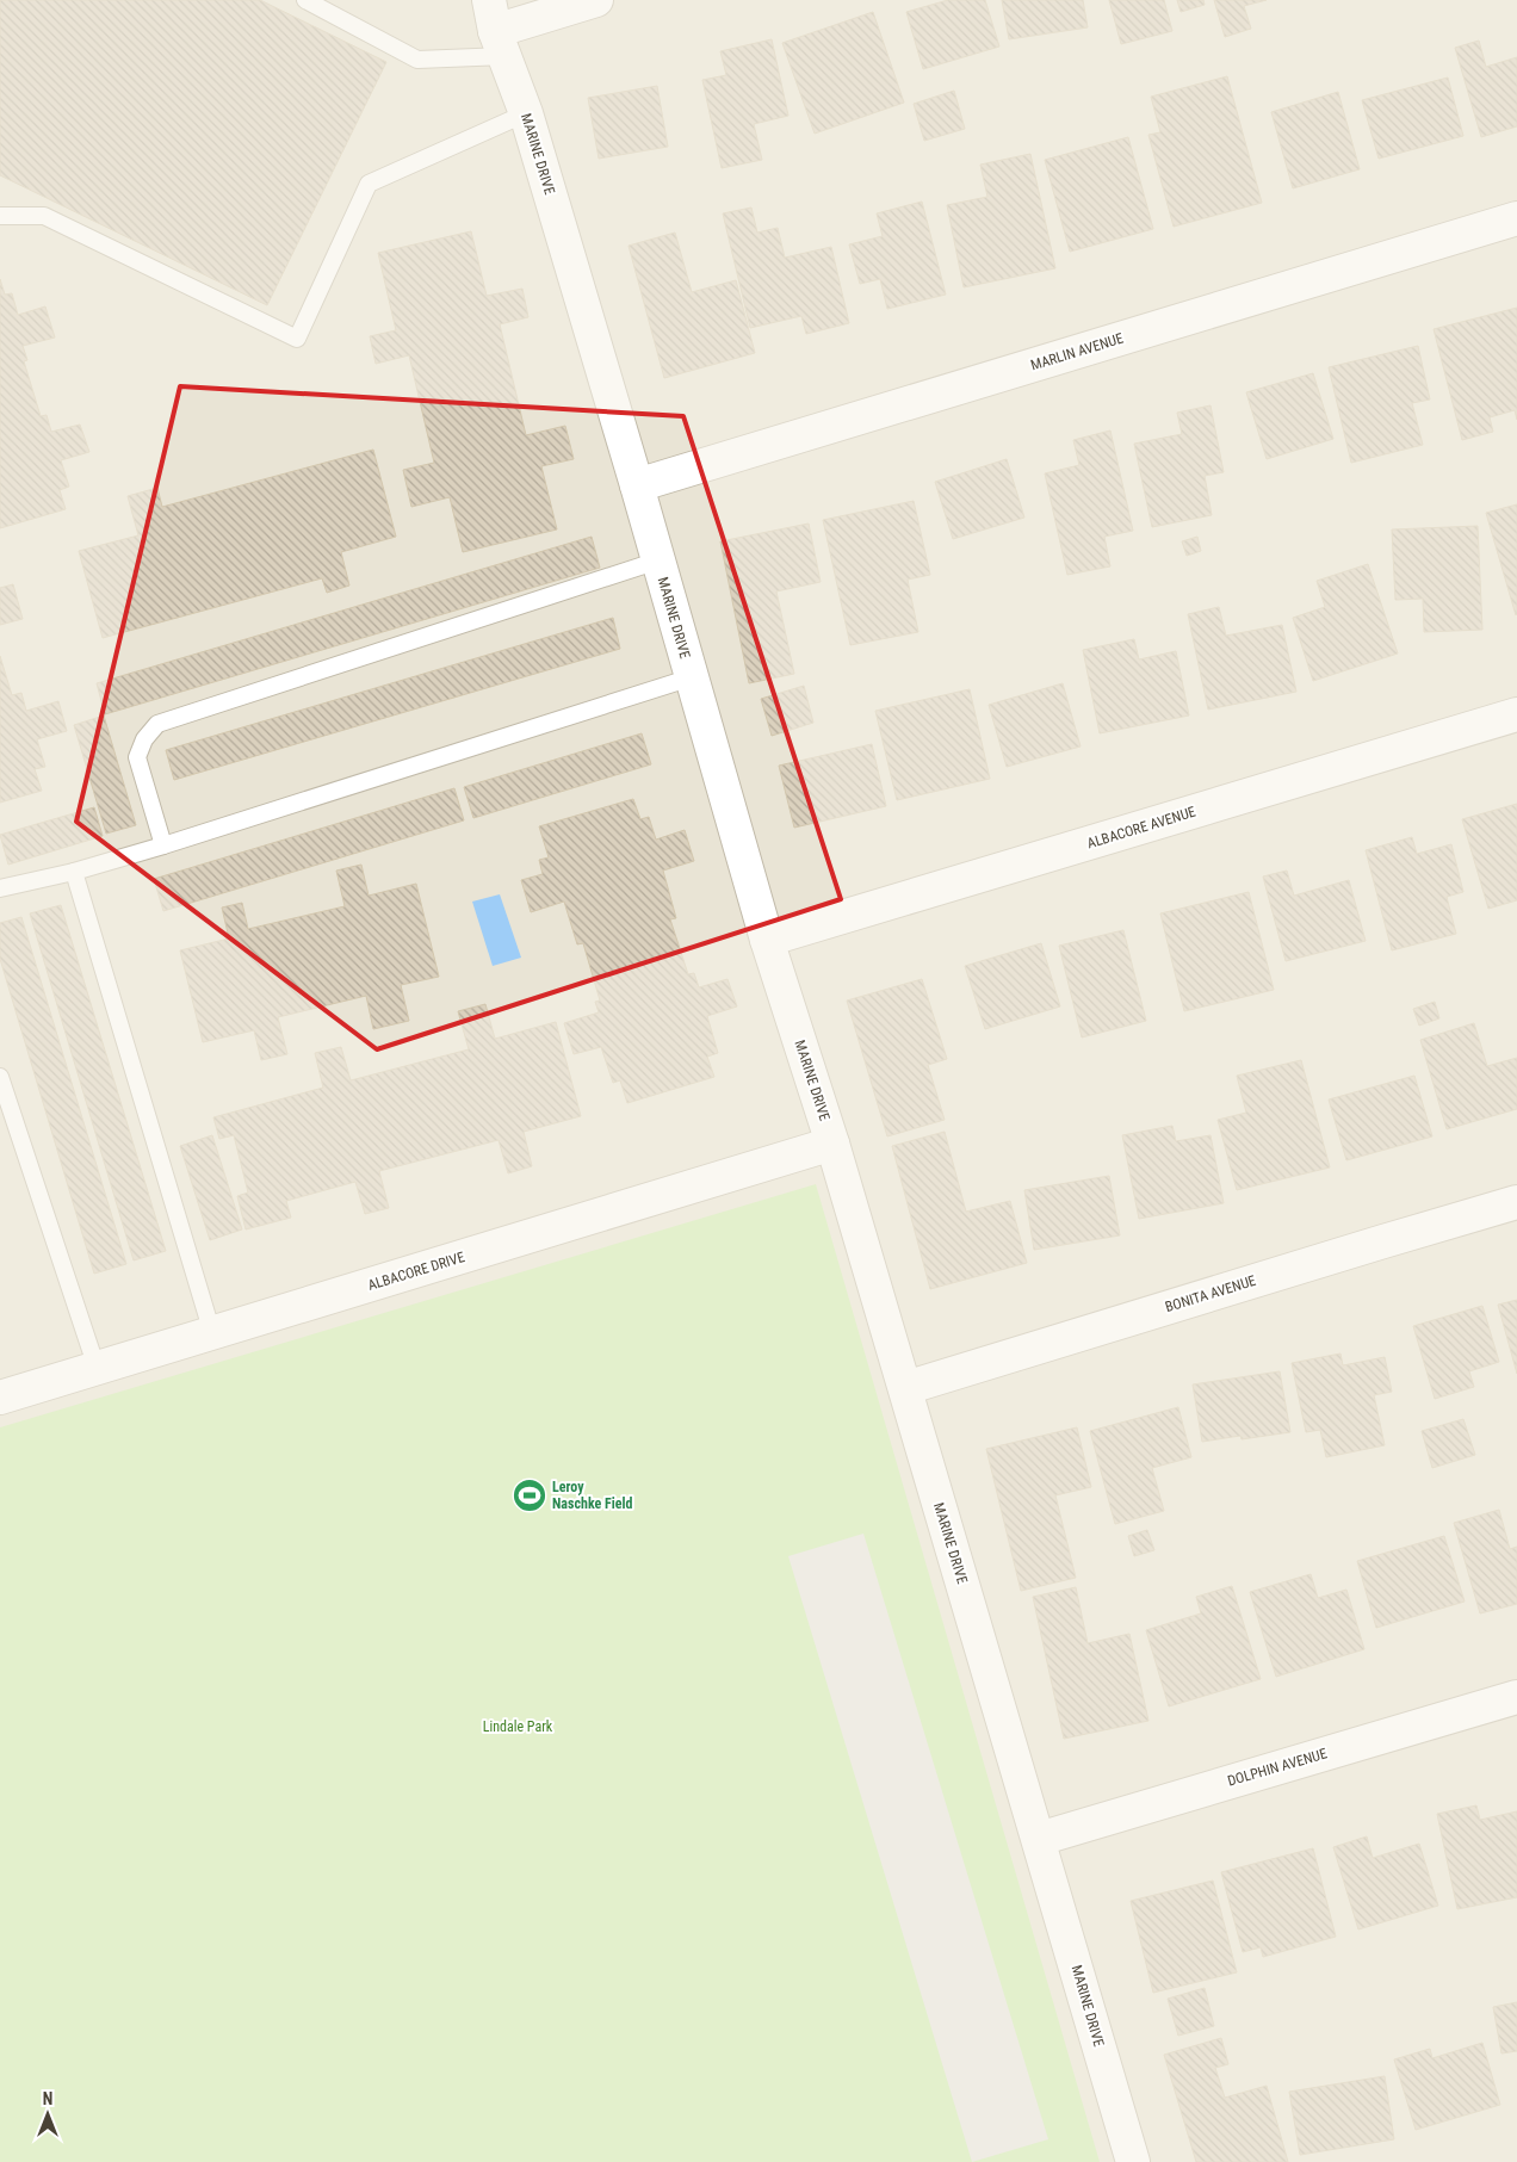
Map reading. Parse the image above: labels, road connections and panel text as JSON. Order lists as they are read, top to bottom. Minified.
{"streets":{"street":["MARINE DRIVE","MARLIN AVENUE","ALBACORE AVENUE","ALBACORE DRIVE","BONITA AVENUE","DOLPHIN AVENUE"]},"crossings":[["MARINE DRIVE","MARLIN AVENUE"],["MARINE DRIVE","ALBACORE AVENUE"],["MARINE DRIVE","ALBACORE DRIVE"],["MARINE DRIVE","BONITA AVENUE"],["MARINE DRIVE","DOLPHIN AVENUE"]],"parks":["Lindale Park"],"places":{"sports":["Leroy Naschke Field"]},"north":"top"}
